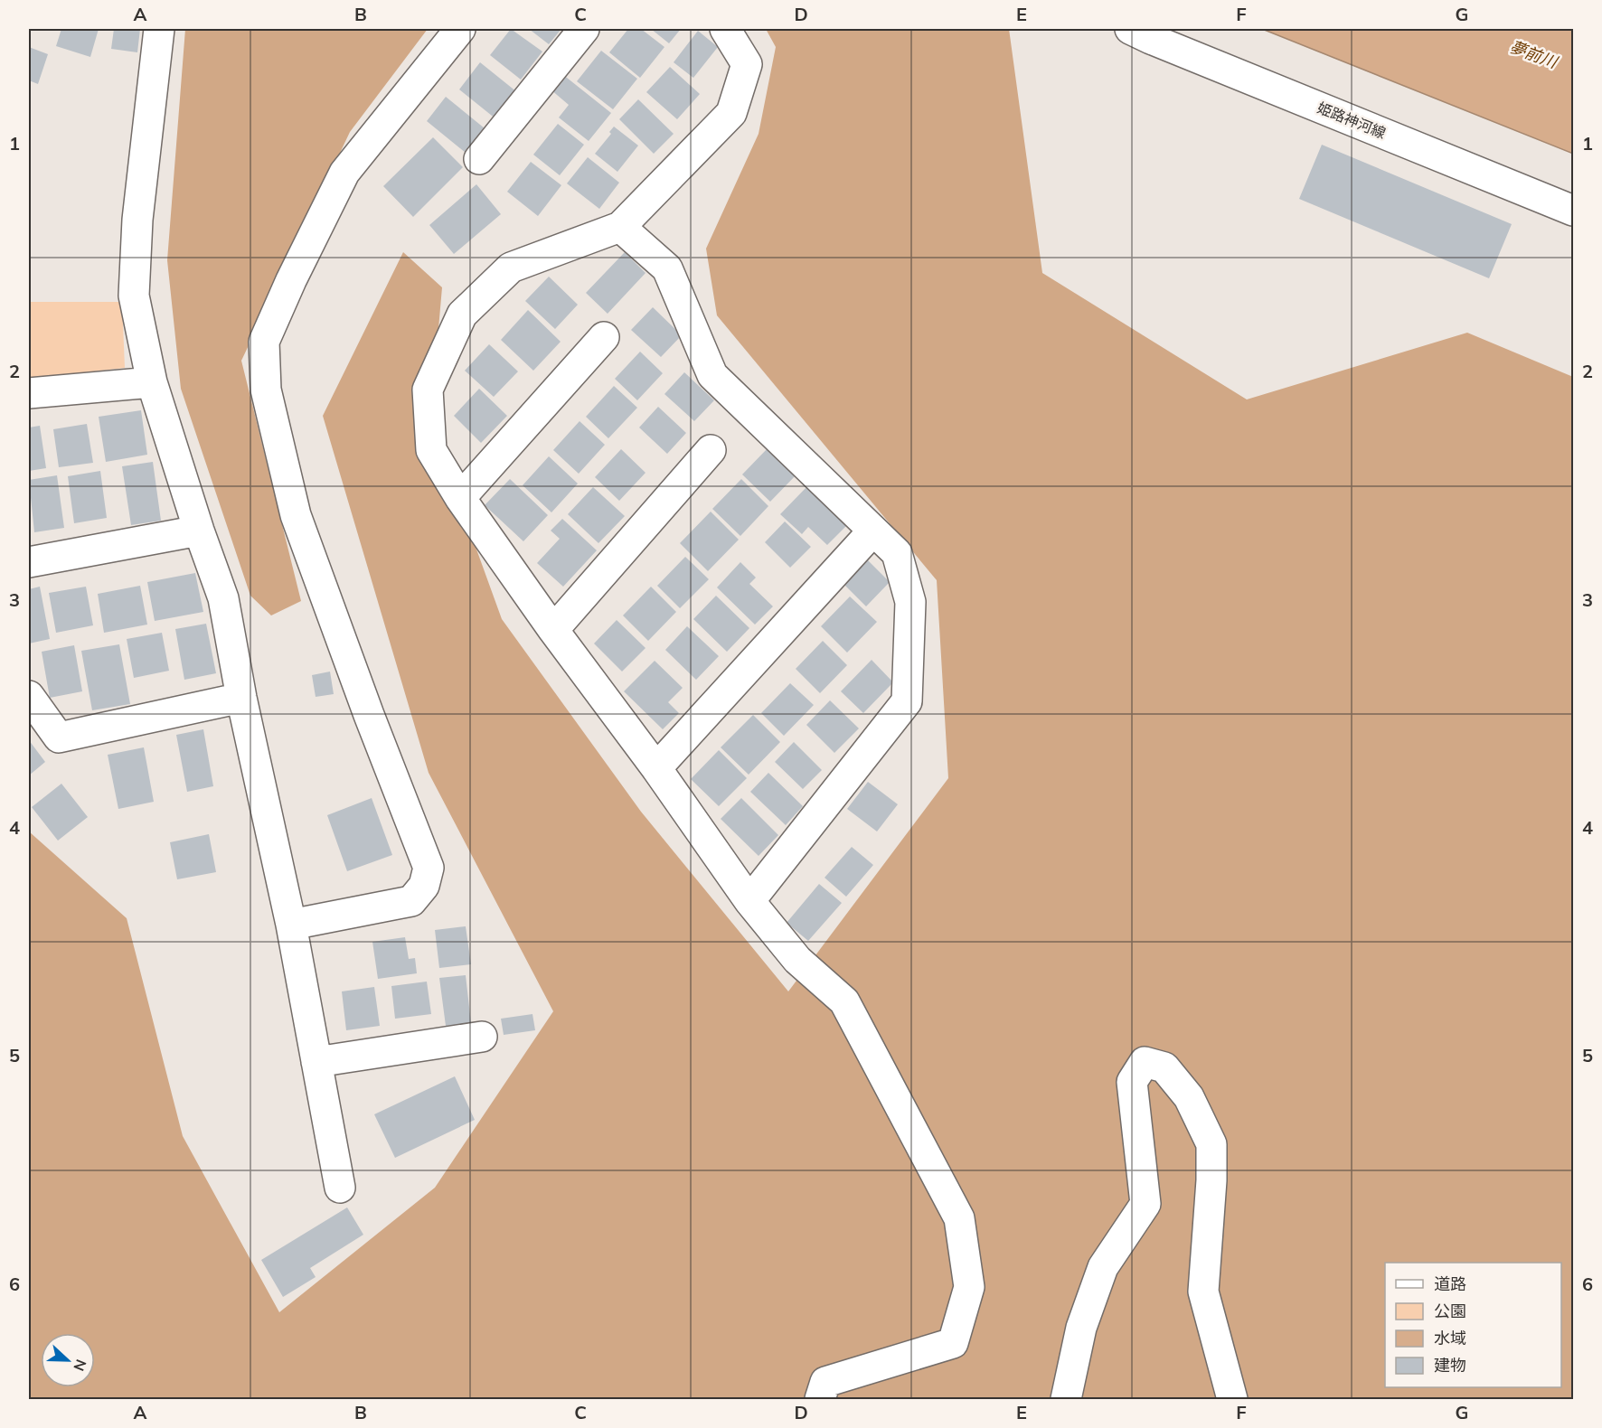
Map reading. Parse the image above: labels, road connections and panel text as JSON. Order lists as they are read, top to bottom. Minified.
{"streets":{"street":["姫路神河線"]},"water":["夢前川"],"legend":["道路","公園","水域","建物"],"north":"right","grid":{"columns":["A","B","C","D","E","F","G"],"rows":["1","2","3","4","5","6"]}}
